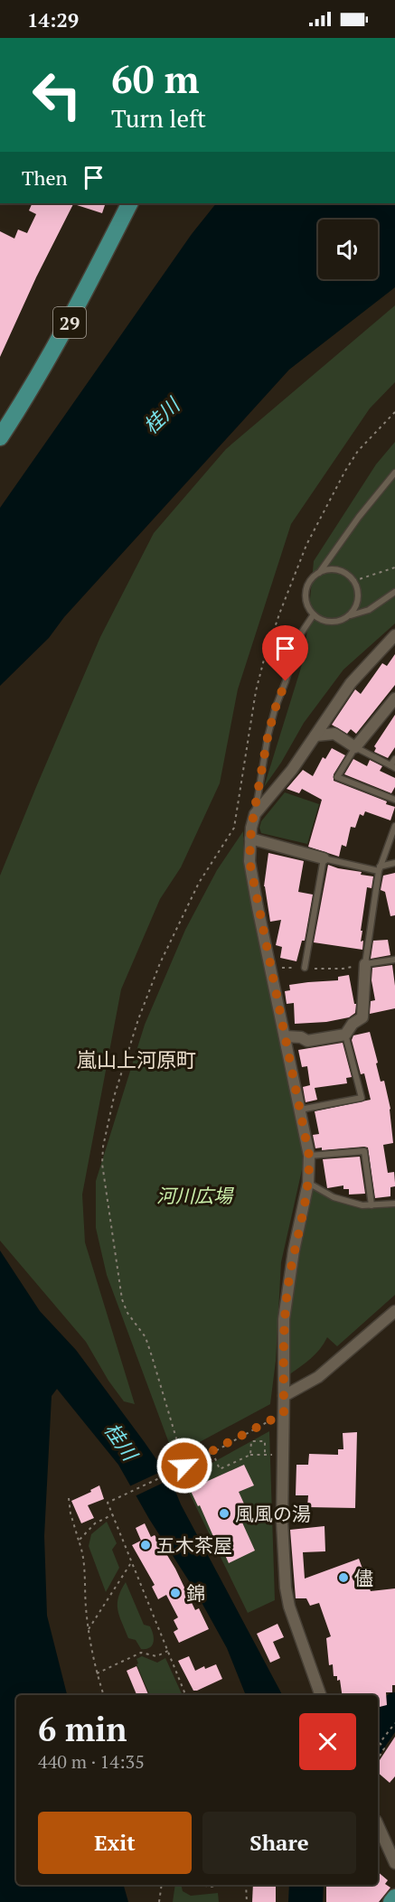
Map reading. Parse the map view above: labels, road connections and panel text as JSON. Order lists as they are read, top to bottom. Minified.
{"streets":{"main road":["29"]},"districts":["嵐山上河原町"],"water":["桂川"],"parks":["河川広場"],"places":["風風の湯","五木茶屋","儘","錦"],"page":{"status":"14:29","turn":["60 m","Turn left"],"then":"Then","heading":["6 min","440 m · 14:35"],"buttons":["Exit","Share"]}}
